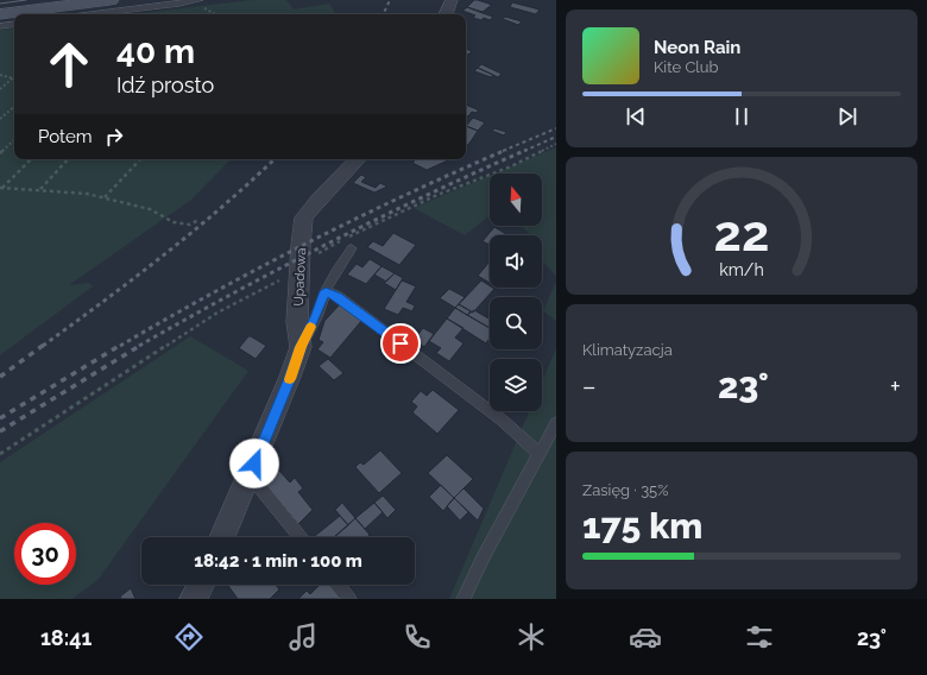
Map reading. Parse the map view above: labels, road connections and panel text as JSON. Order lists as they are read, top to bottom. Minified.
{"streets":{"street":["Upadowa"]},"north":"top","page":{"turn":["40 m","Idź prosto"],"song":["Neon Rain","Kite Club"],"then":"Potem","tile":["Klimatyzacja",["Zasięg · 35%","175 km"]],"heat":["−","23°","+"],"limit":"30","trip":"18:42 · 1 min · 100 m","tabs":["18:41","23°"],"gauge":["22","km/h"]}}
